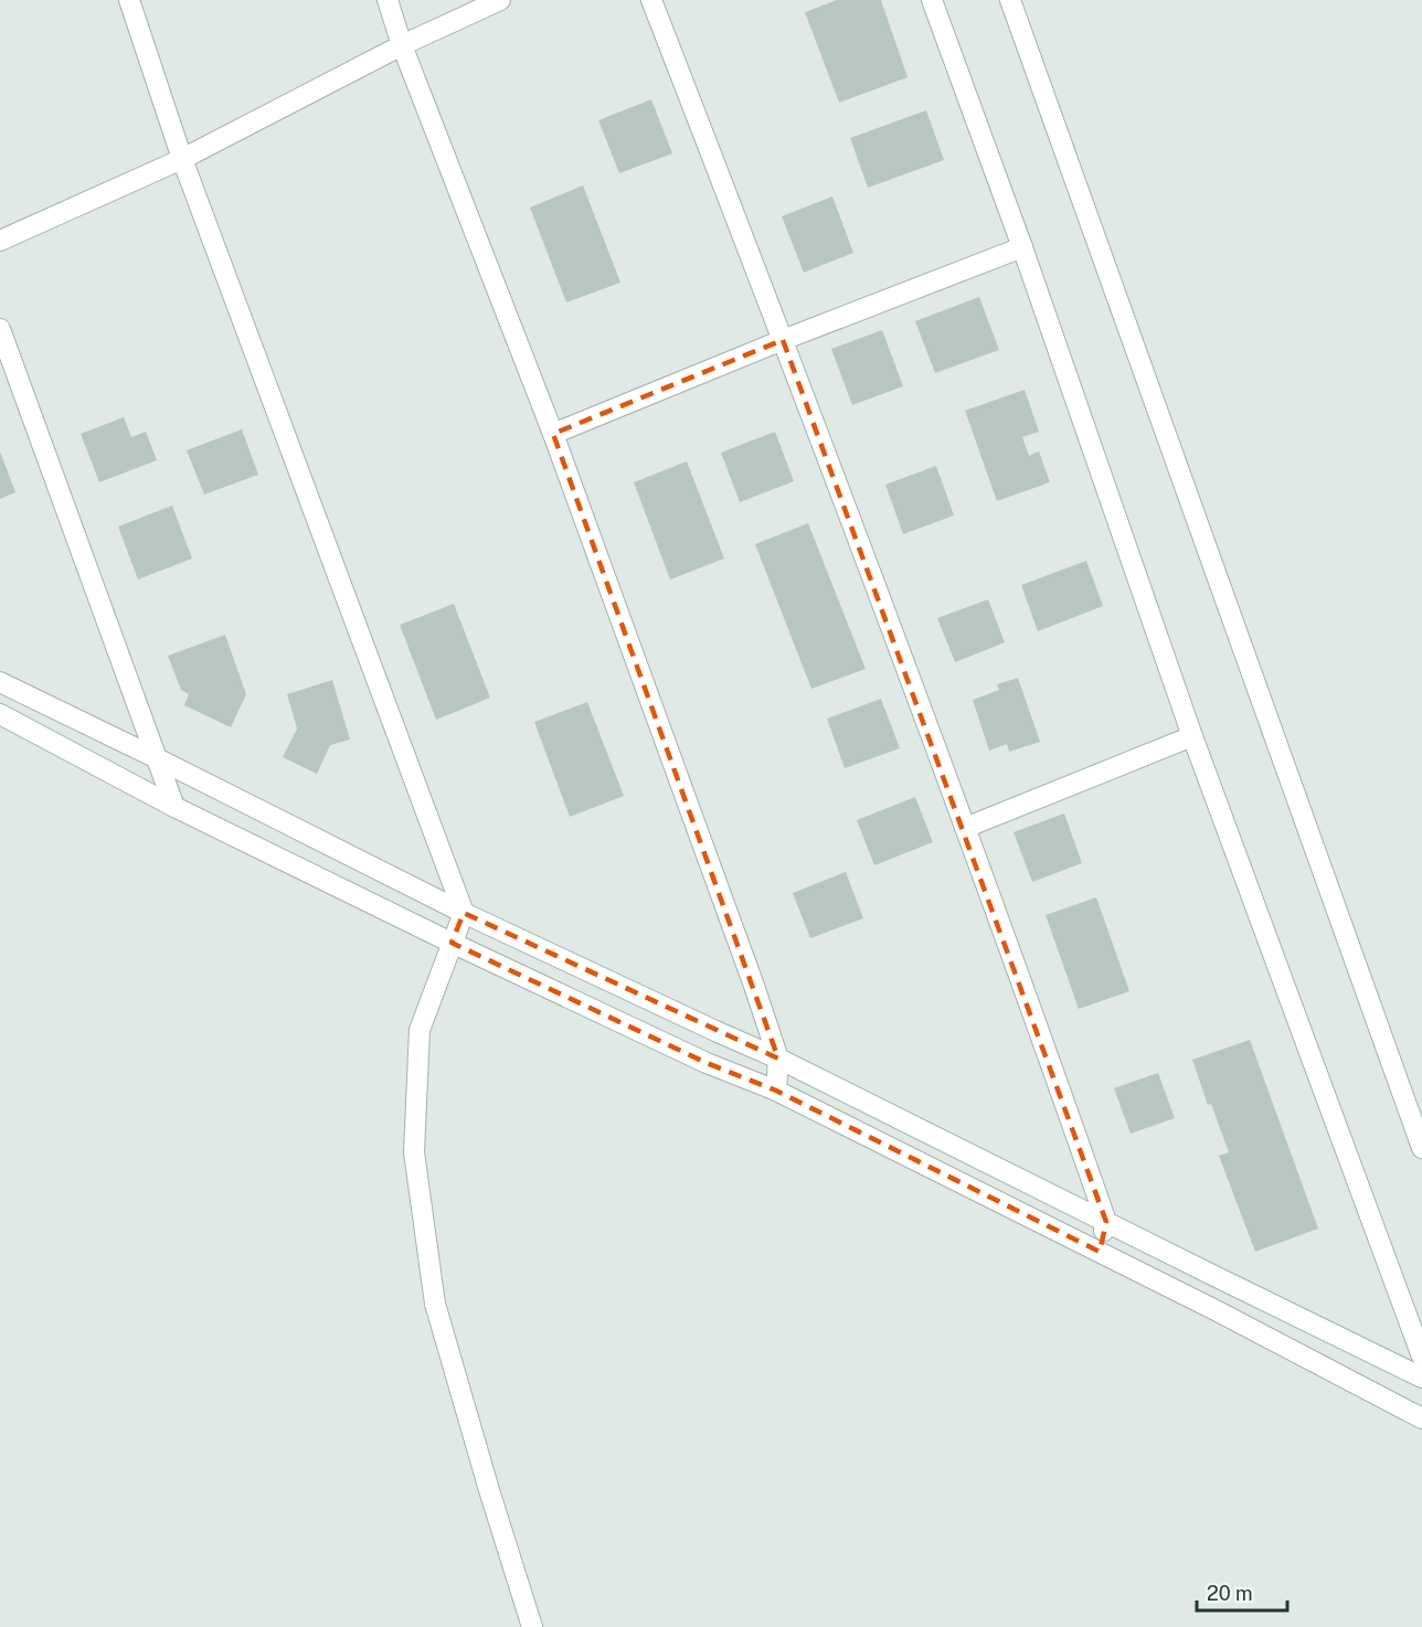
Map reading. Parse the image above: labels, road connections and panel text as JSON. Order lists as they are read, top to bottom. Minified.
{"scale_bar":"20 m"}
